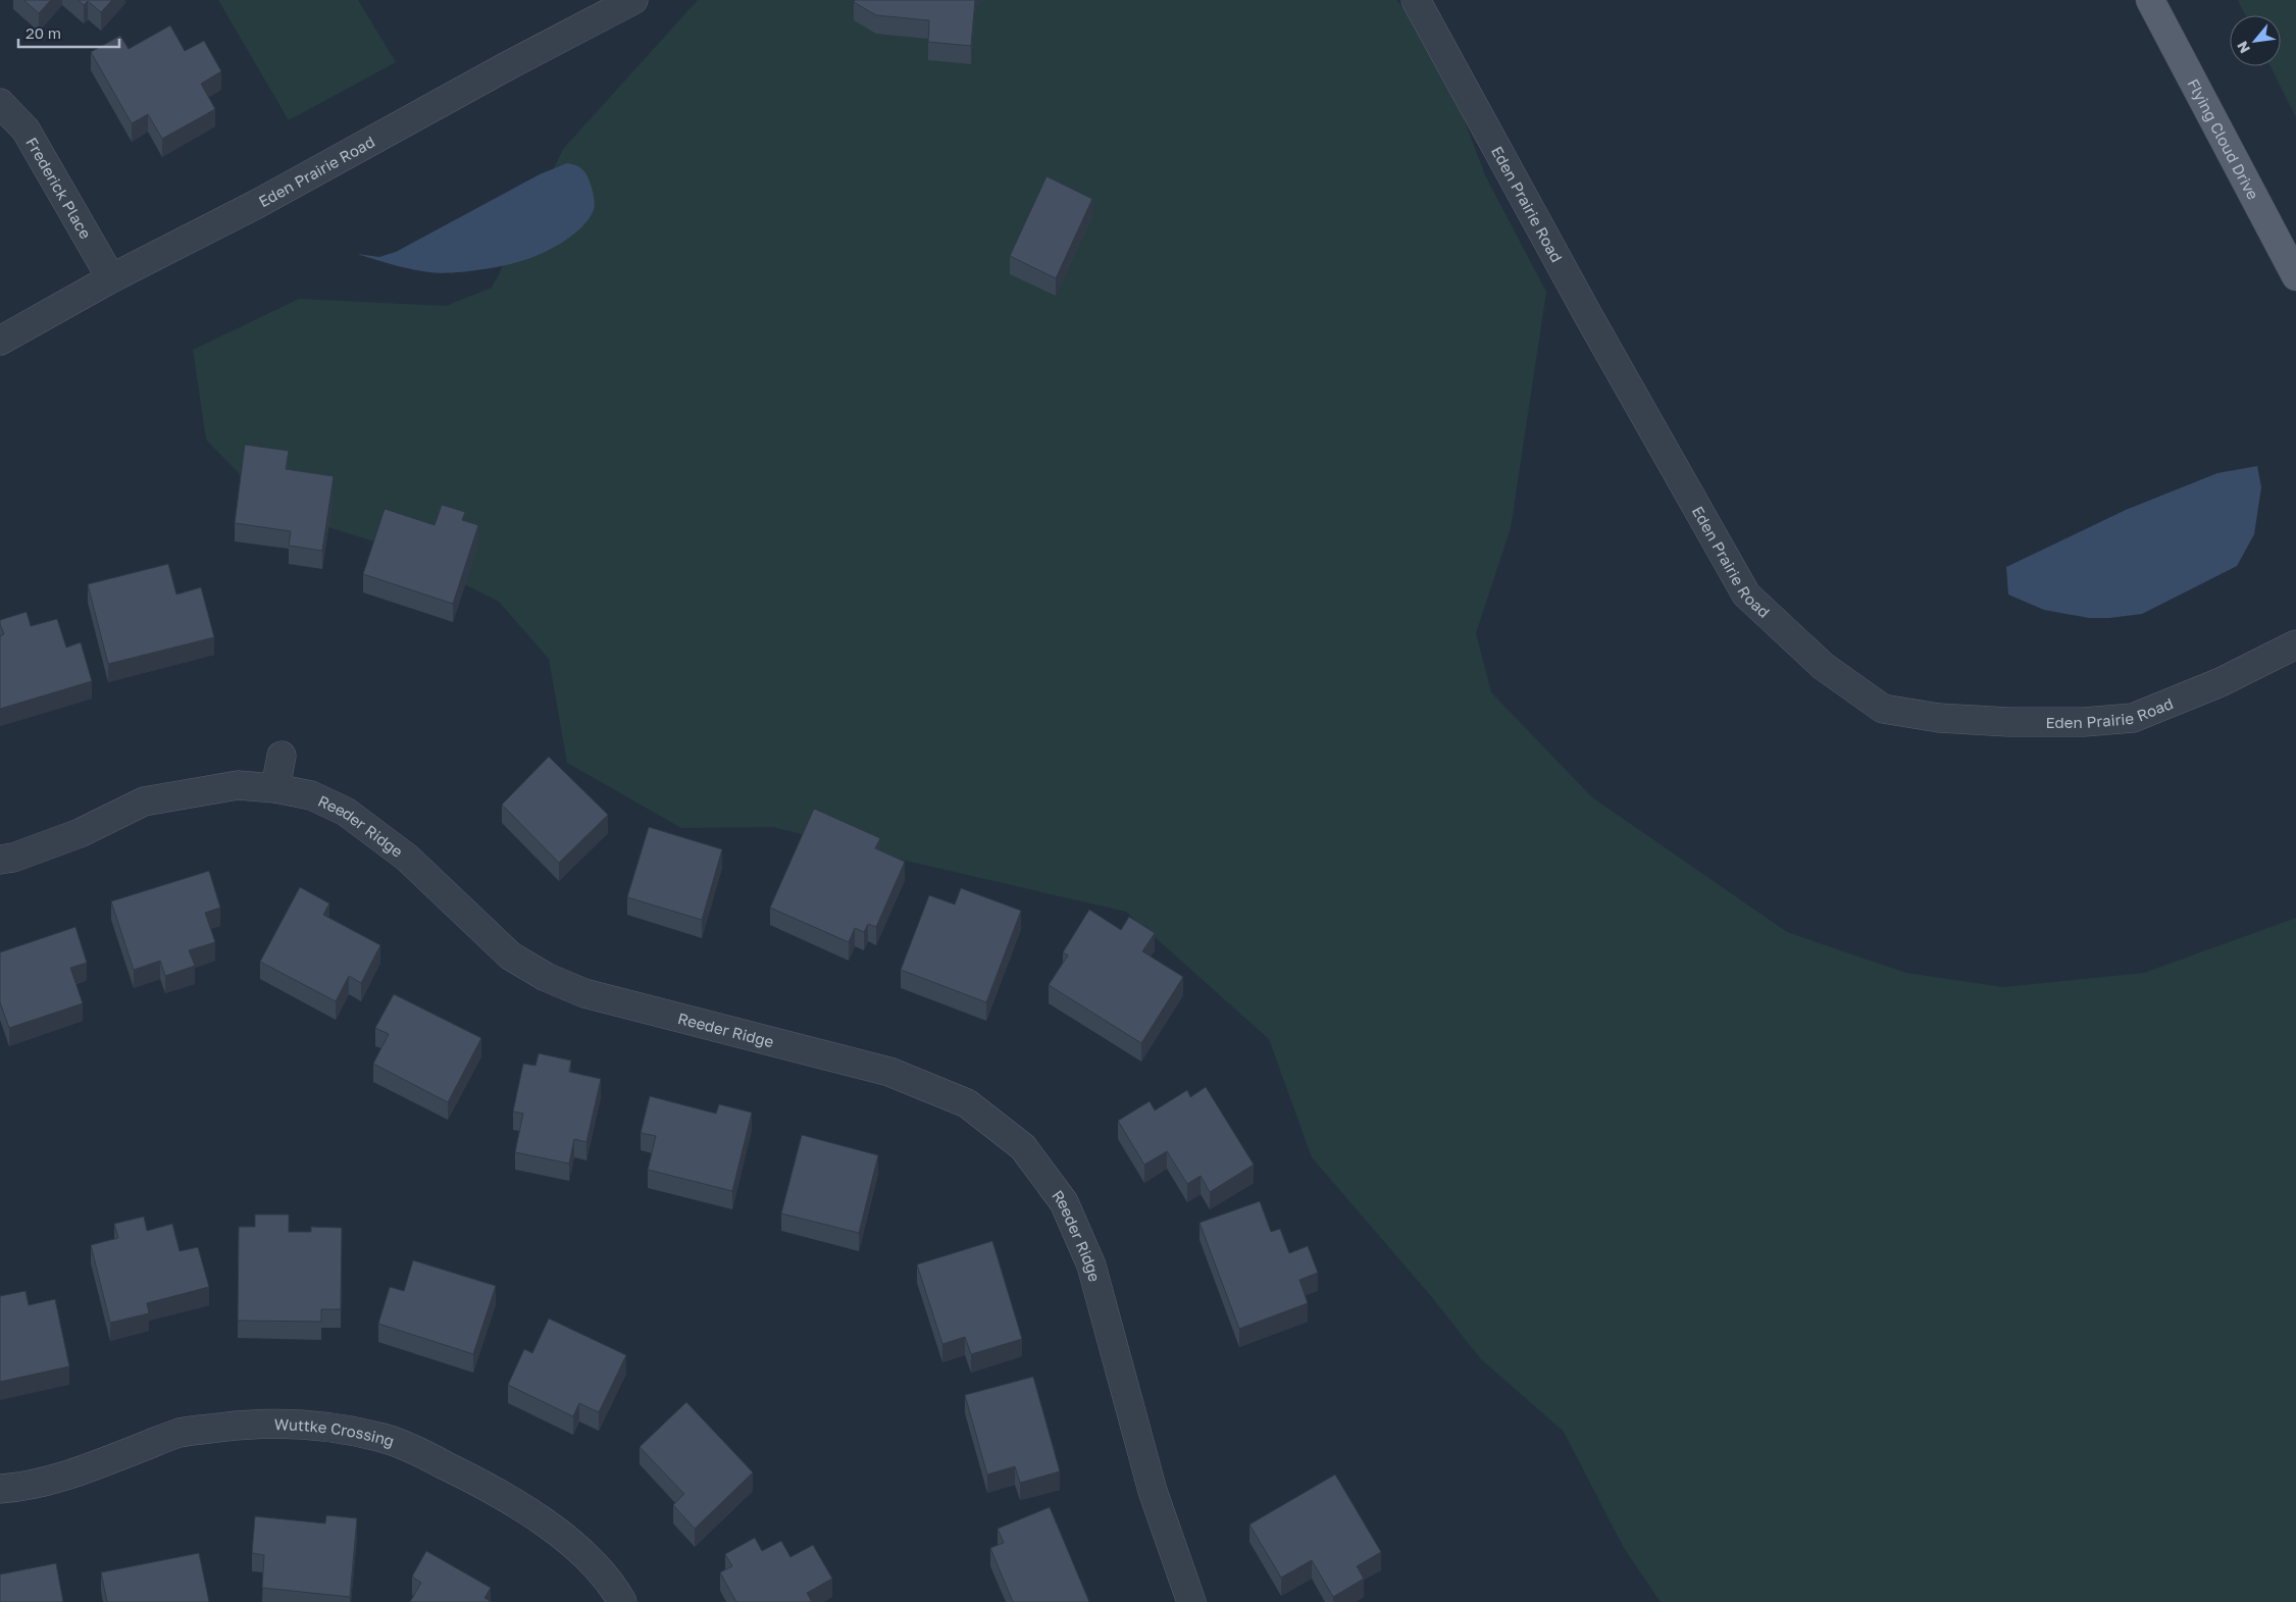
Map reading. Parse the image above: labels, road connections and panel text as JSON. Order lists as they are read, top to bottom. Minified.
{"streets":{"main road":["Flying Cloud Drive"],"street":["Eden Prairie Road","Frederick Place","Reeder Ridge","Wuttke Crossing"]},"crossings":[["Eden Prairie Road","Frederick Place"]],"scale_bar":"20 m","north":"bottom left"}
